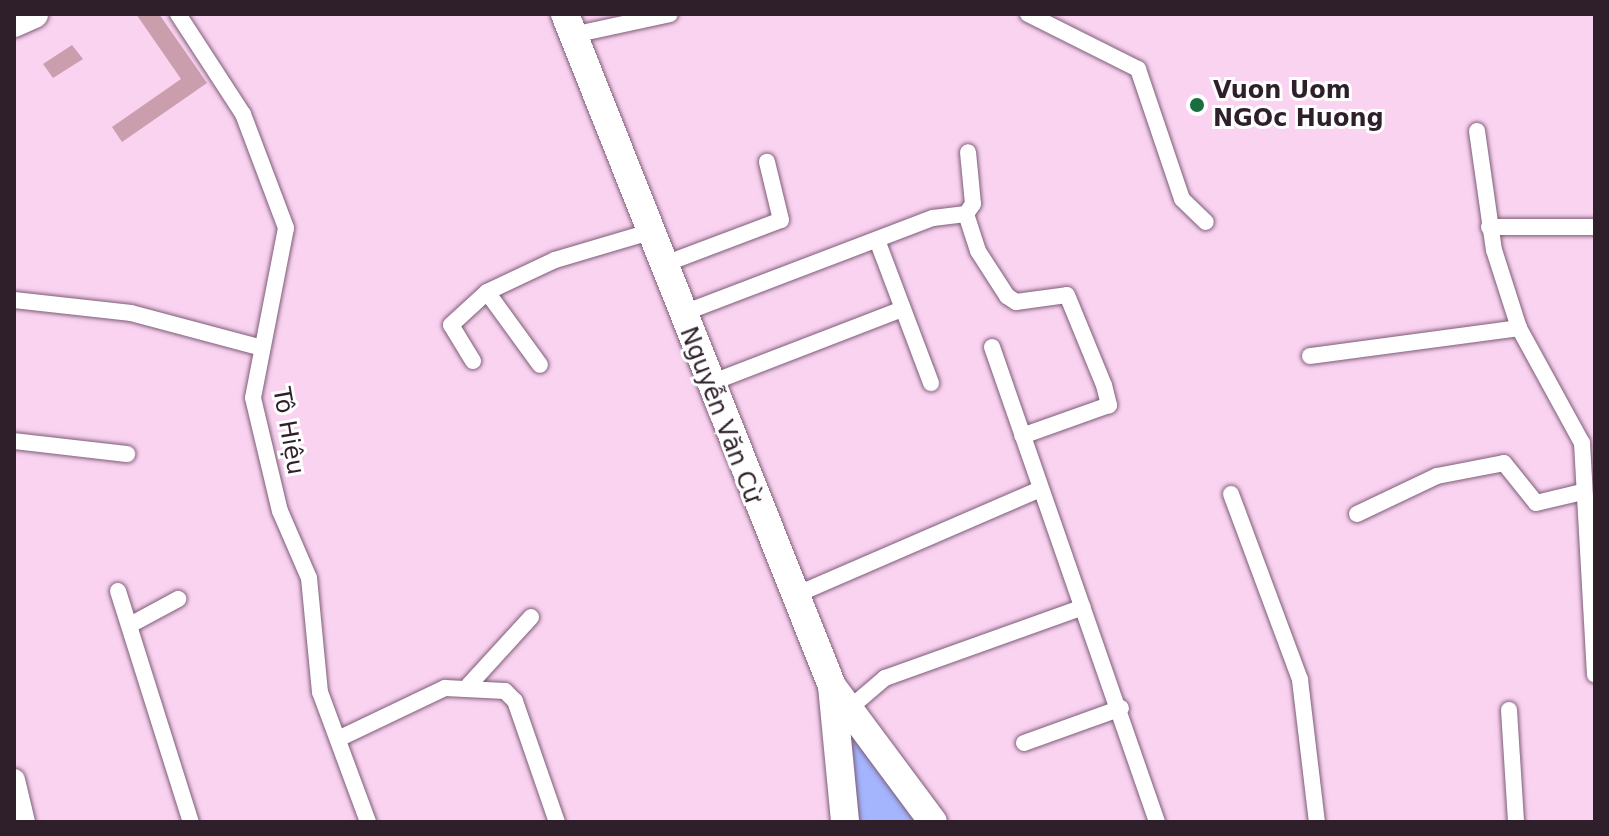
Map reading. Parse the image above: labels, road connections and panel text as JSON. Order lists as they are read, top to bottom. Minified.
{"streets":{"highway":["Nguyễn Văn Cừ"],"street":["Tô Hiệu"]},"places":["Vuon Uom NGOc Huong"]}
